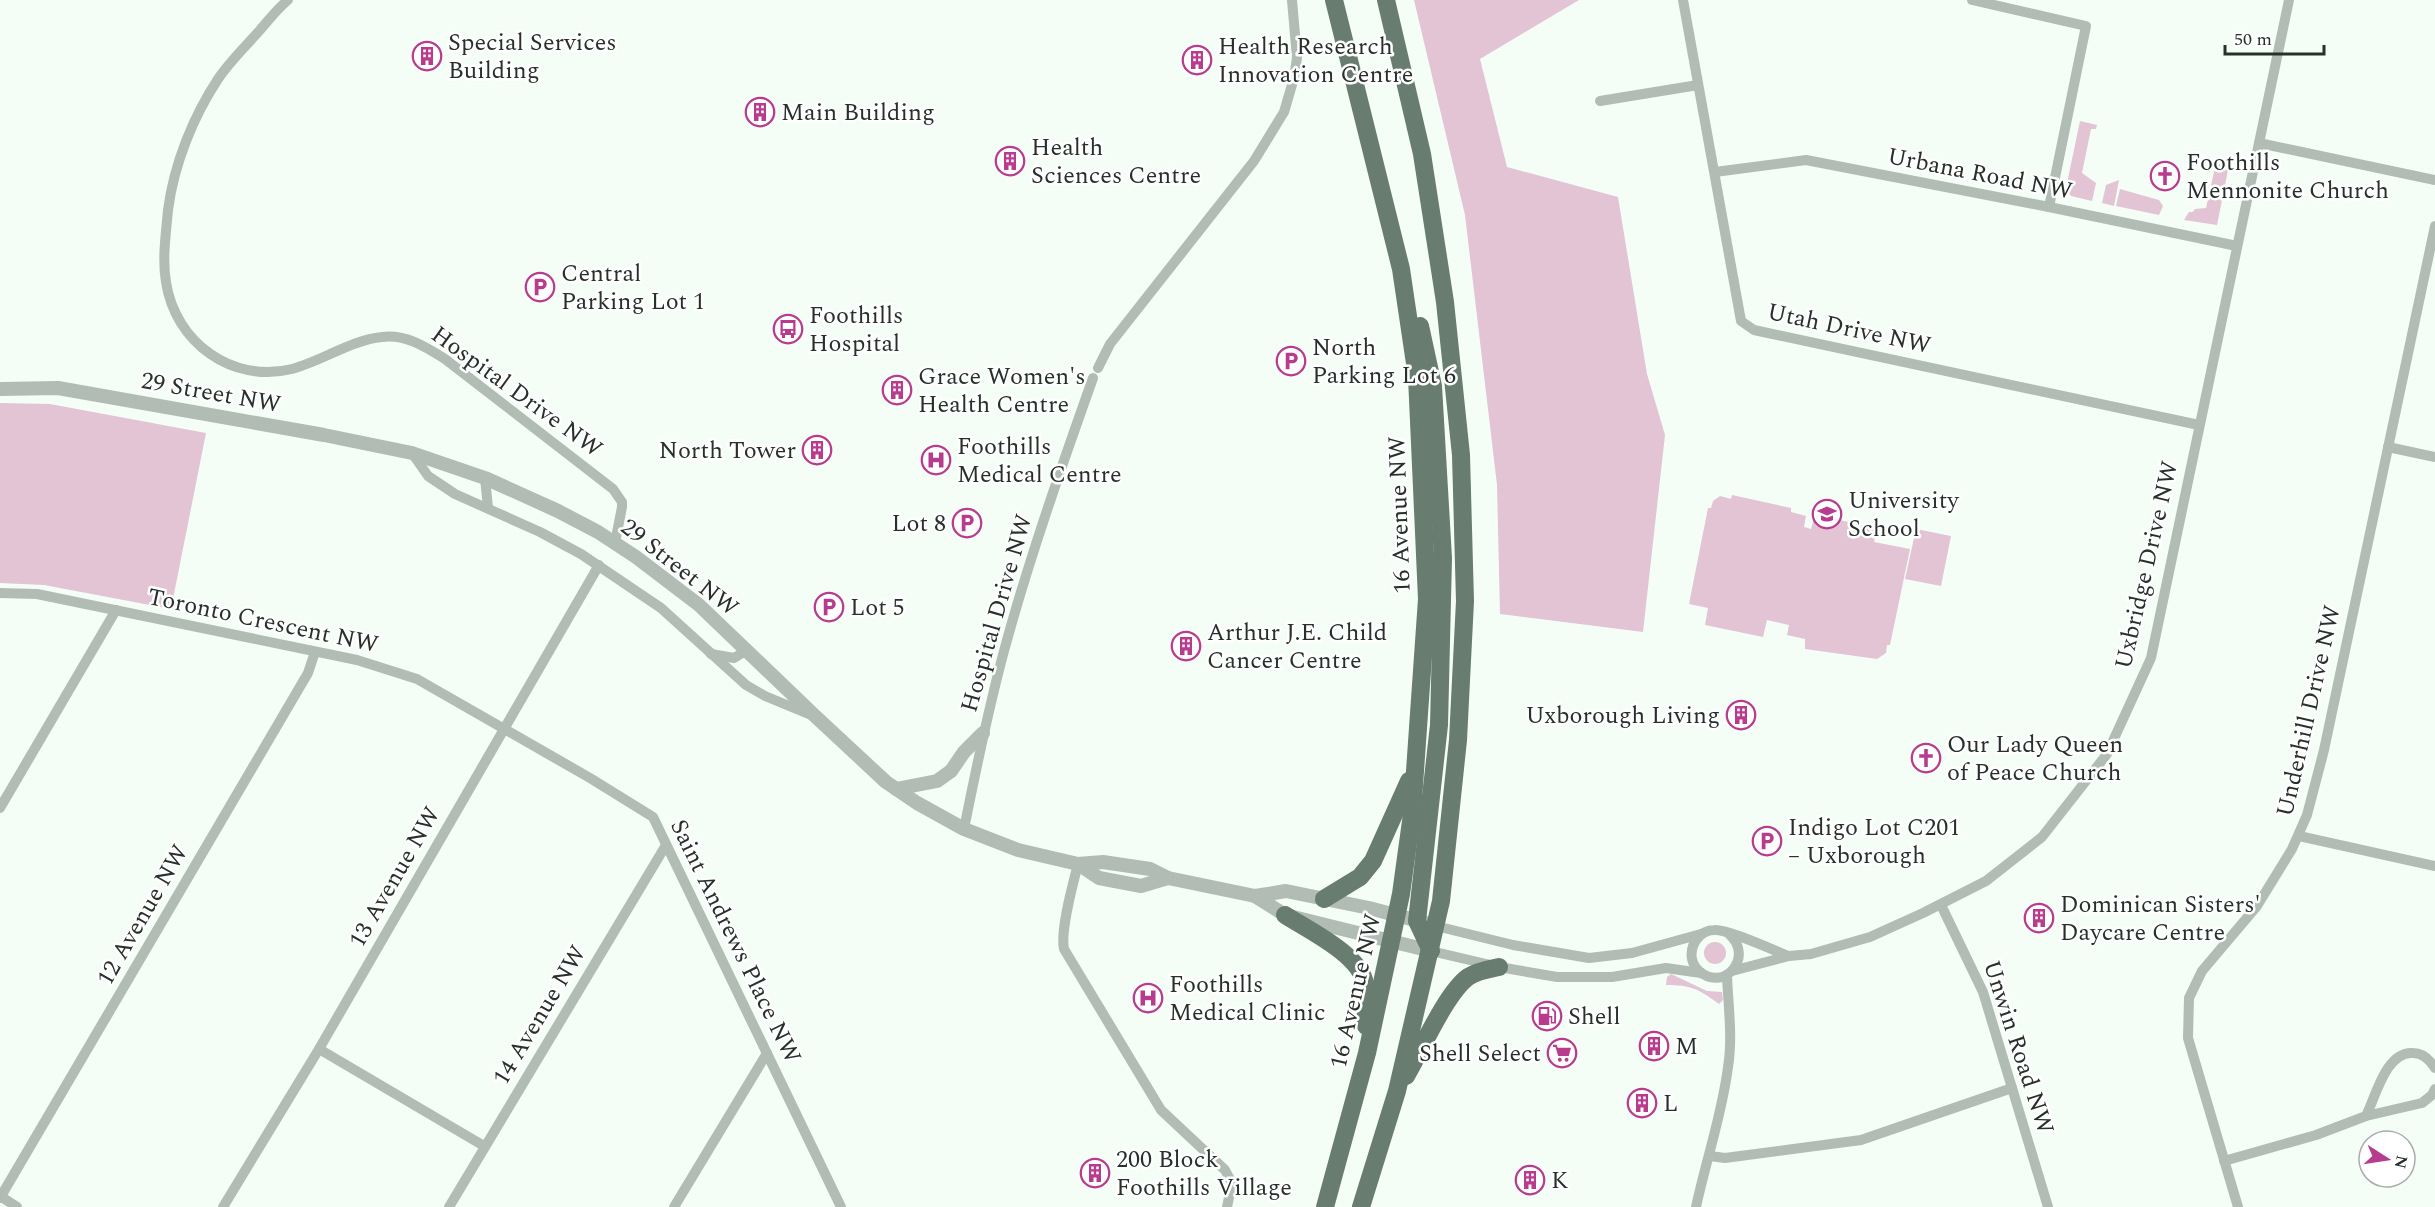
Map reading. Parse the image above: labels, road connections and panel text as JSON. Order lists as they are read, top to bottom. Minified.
{"streets":{"highway":["16 Avenue NW"],"street":["Urbana Road NW","Utah Drive NW","Hospital Drive NW","29 Street NW","Uxbridge Drive NW","Toronto Crescent NW","Underhill Drive NW","13 Avenue NW","12 Avenue NW","Saint Andrews Place NW","14 Avenue NW","Unwin Road NW"]},"crossings":[["Urbana Road NW","Utah Drive NW"],["Urbana Road NW","Uxbridge Drive NW"],["Utah Drive NW","Uxbridge Drive NW"],["Hospital Drive NW","29 Street NW"],["29 Street NW","16 Avenue NW"],["29 Street NW","13 Avenue NW"],["Uxbridge Drive NW","Unwin Road NW"],["Toronto Crescent NW","13 Avenue NW"],["Toronto Crescent NW","12 Avenue NW"],["Toronto Crescent NW","Saint Andrews Place NW"],["13 Avenue NW","Saint Andrews Place NW"],["Saint Andrews Place NW","14 Avenue NW"]],"places":{"building":["Special Services Building","Health Research Innovation Centre","Main Building","Health Sciences Centre","Grace Women's Health Centre","North Tower","Arthur J.E. Child Cancer Centre","Uxborough Living","Dominican Sisters' Daycare Centre","M","L","200 Block Foothills Village","K"],"church":["Foothills Mennonite Church","Our Lady Queen of Peace Church"],"parking":["Central Parking Lot 1","North Parking Lot 6","Lot 8","Lot 5","Indigo Lot C201 – Uxborough"],"bus stop":["Foothills Hospital"],"hospital":["Foothills Medical Centre","Foothills Medical Clinic"],"school or university":["University School"],"fuel station":["Shell"],"supermarket":["Shell Select"]},"scale_bar":"50 m","north":"right"}
